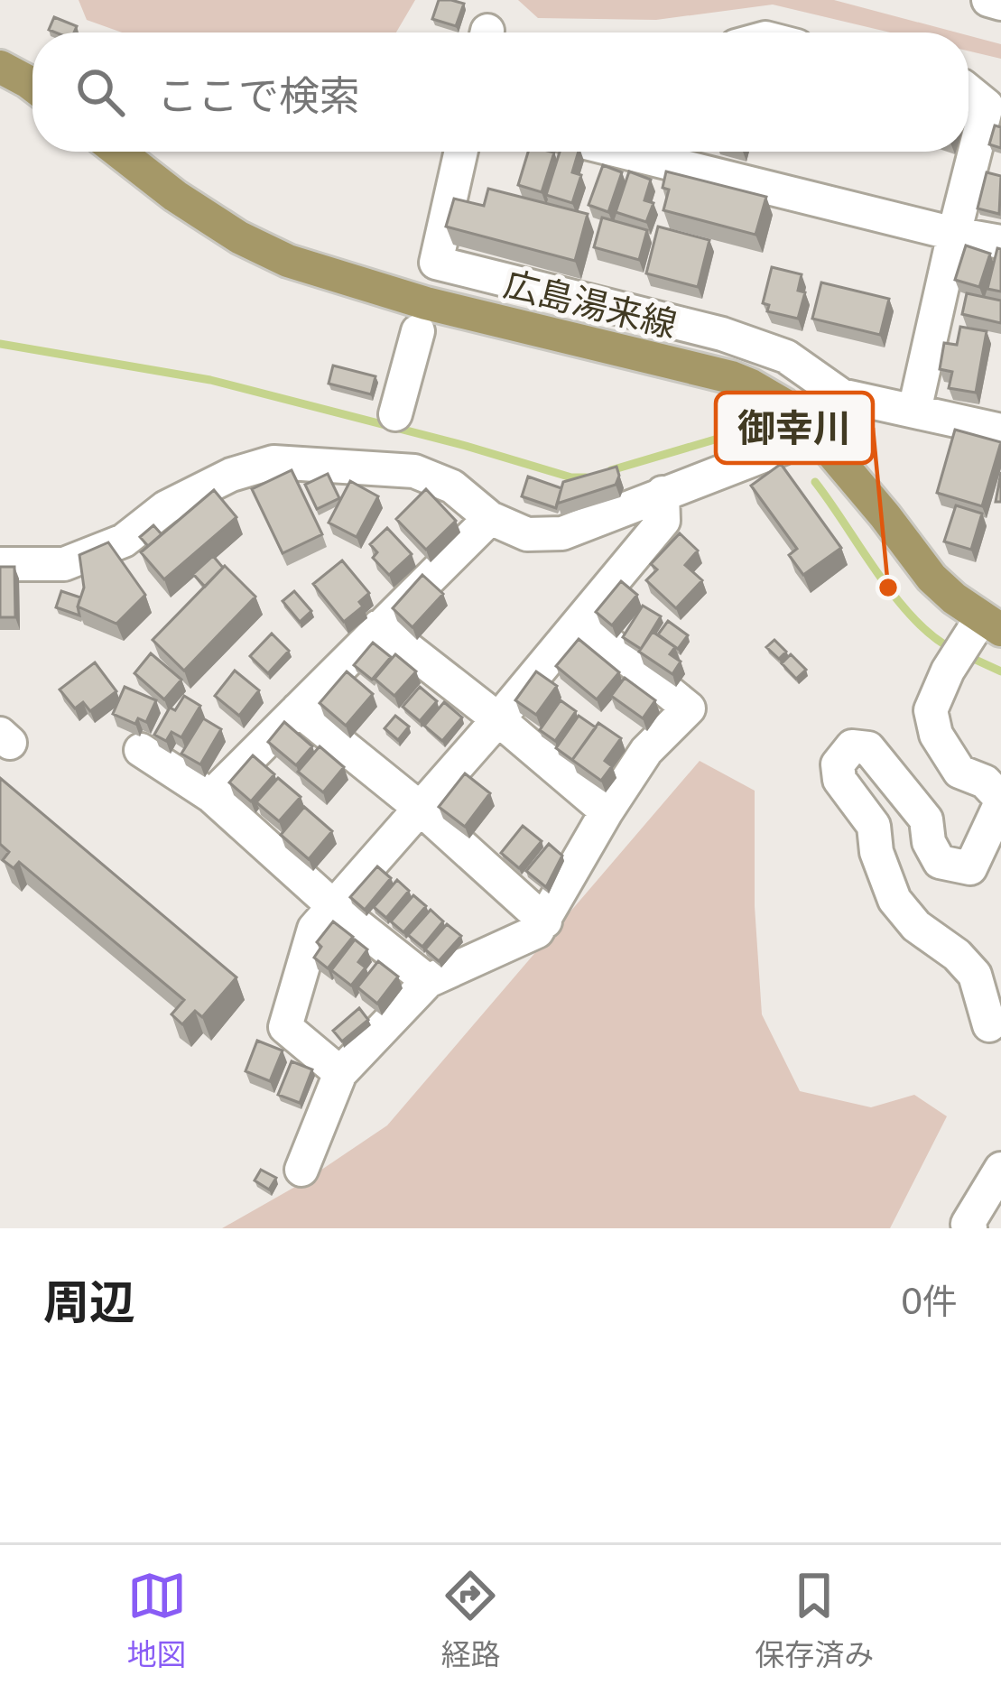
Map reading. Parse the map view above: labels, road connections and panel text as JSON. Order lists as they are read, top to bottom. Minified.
{"streets":{"main road":["広島湯来線"]},"places":["御幸川"],"page":{"search":"ここで検索","heading":["周辺","0件"],"nav":["地図","経路","保存済み"]}}
